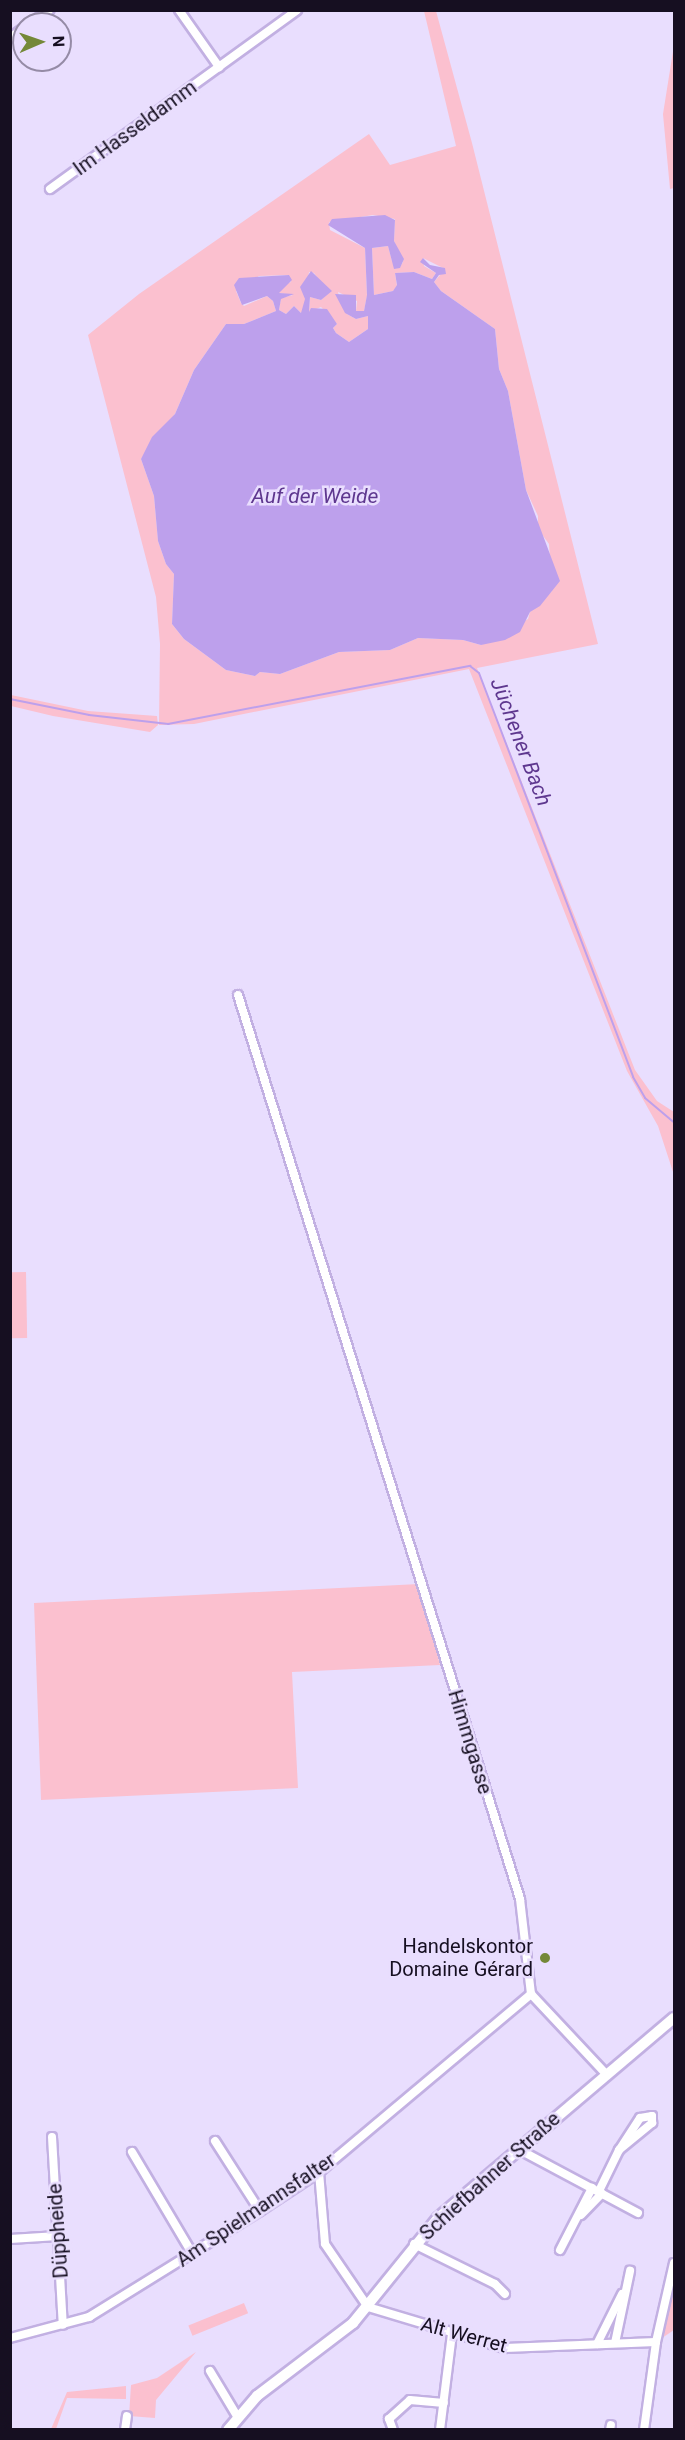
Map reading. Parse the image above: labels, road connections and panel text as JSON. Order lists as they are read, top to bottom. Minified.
{"streets":{"street":["Im Hasseldamm","Himmgasse","Schiefbahner Straße","Am Spielmannsfalter","Düppheide","Alt Werret"]},"crossings":[["Himmgasse","Am Spielmannsfalter"],["Schiefbahner Straße","Alt Werret"],["Am Spielmannsfalter","Düppheide"]],"water":["Auf der Weide","Jüchener Bach"],"places":["Handelskontor Domaine Gérard"],"north":"right"}
